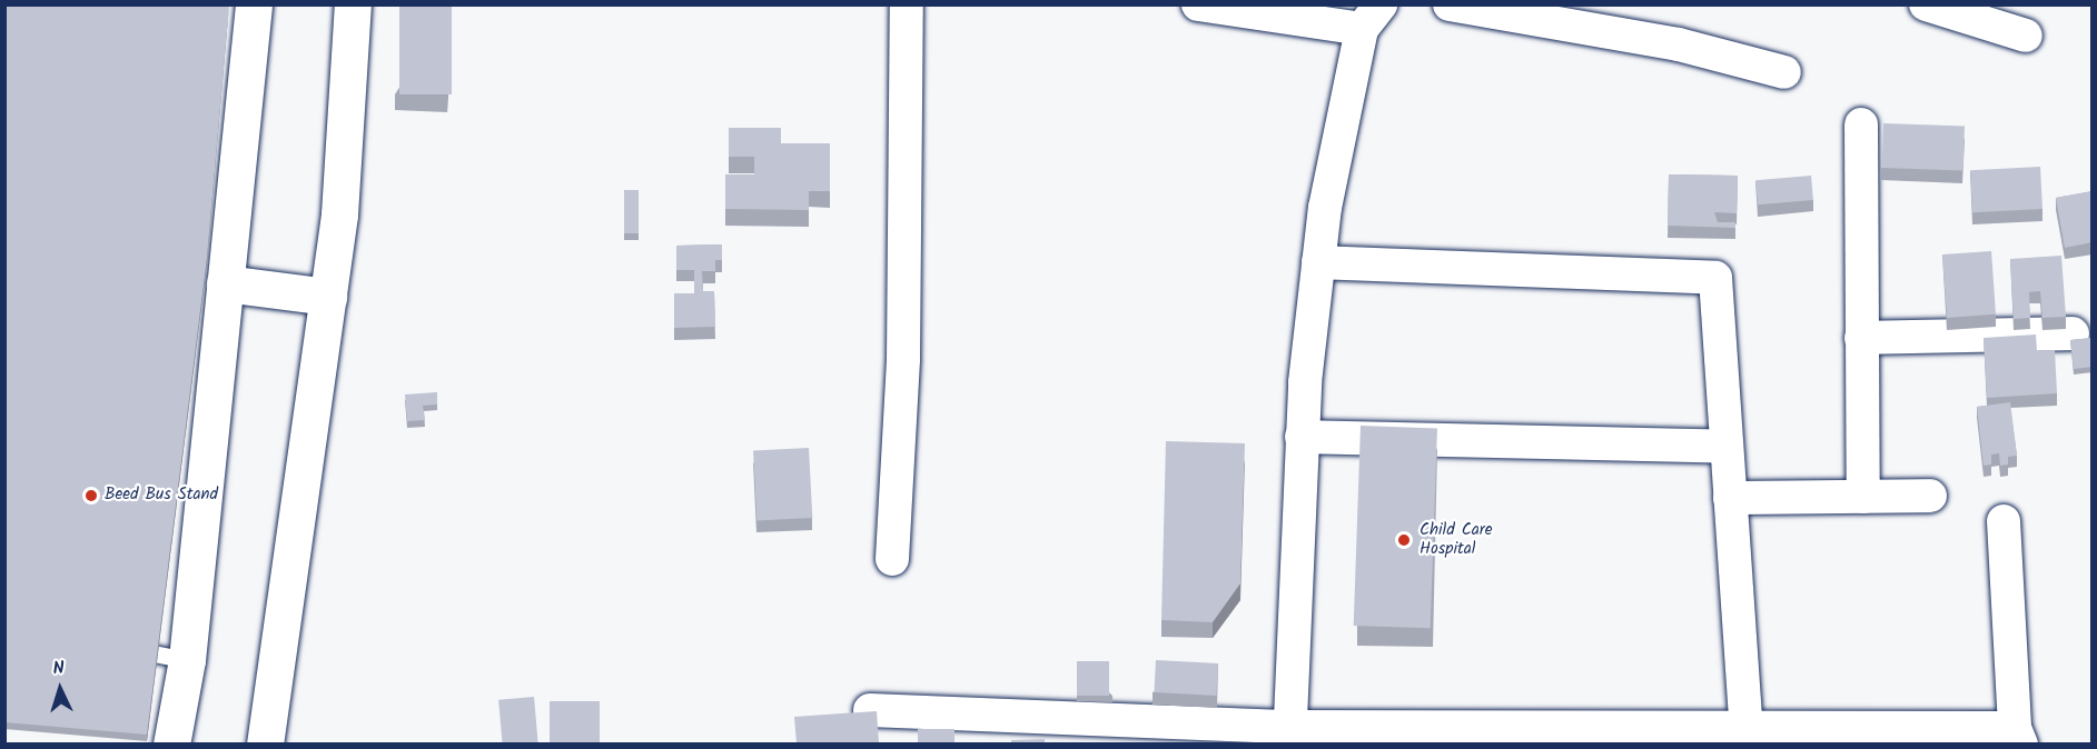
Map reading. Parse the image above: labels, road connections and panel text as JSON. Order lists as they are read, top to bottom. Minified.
{"places":["Beed Bus Stand","Child Care Hospital"],"north":"top"}
